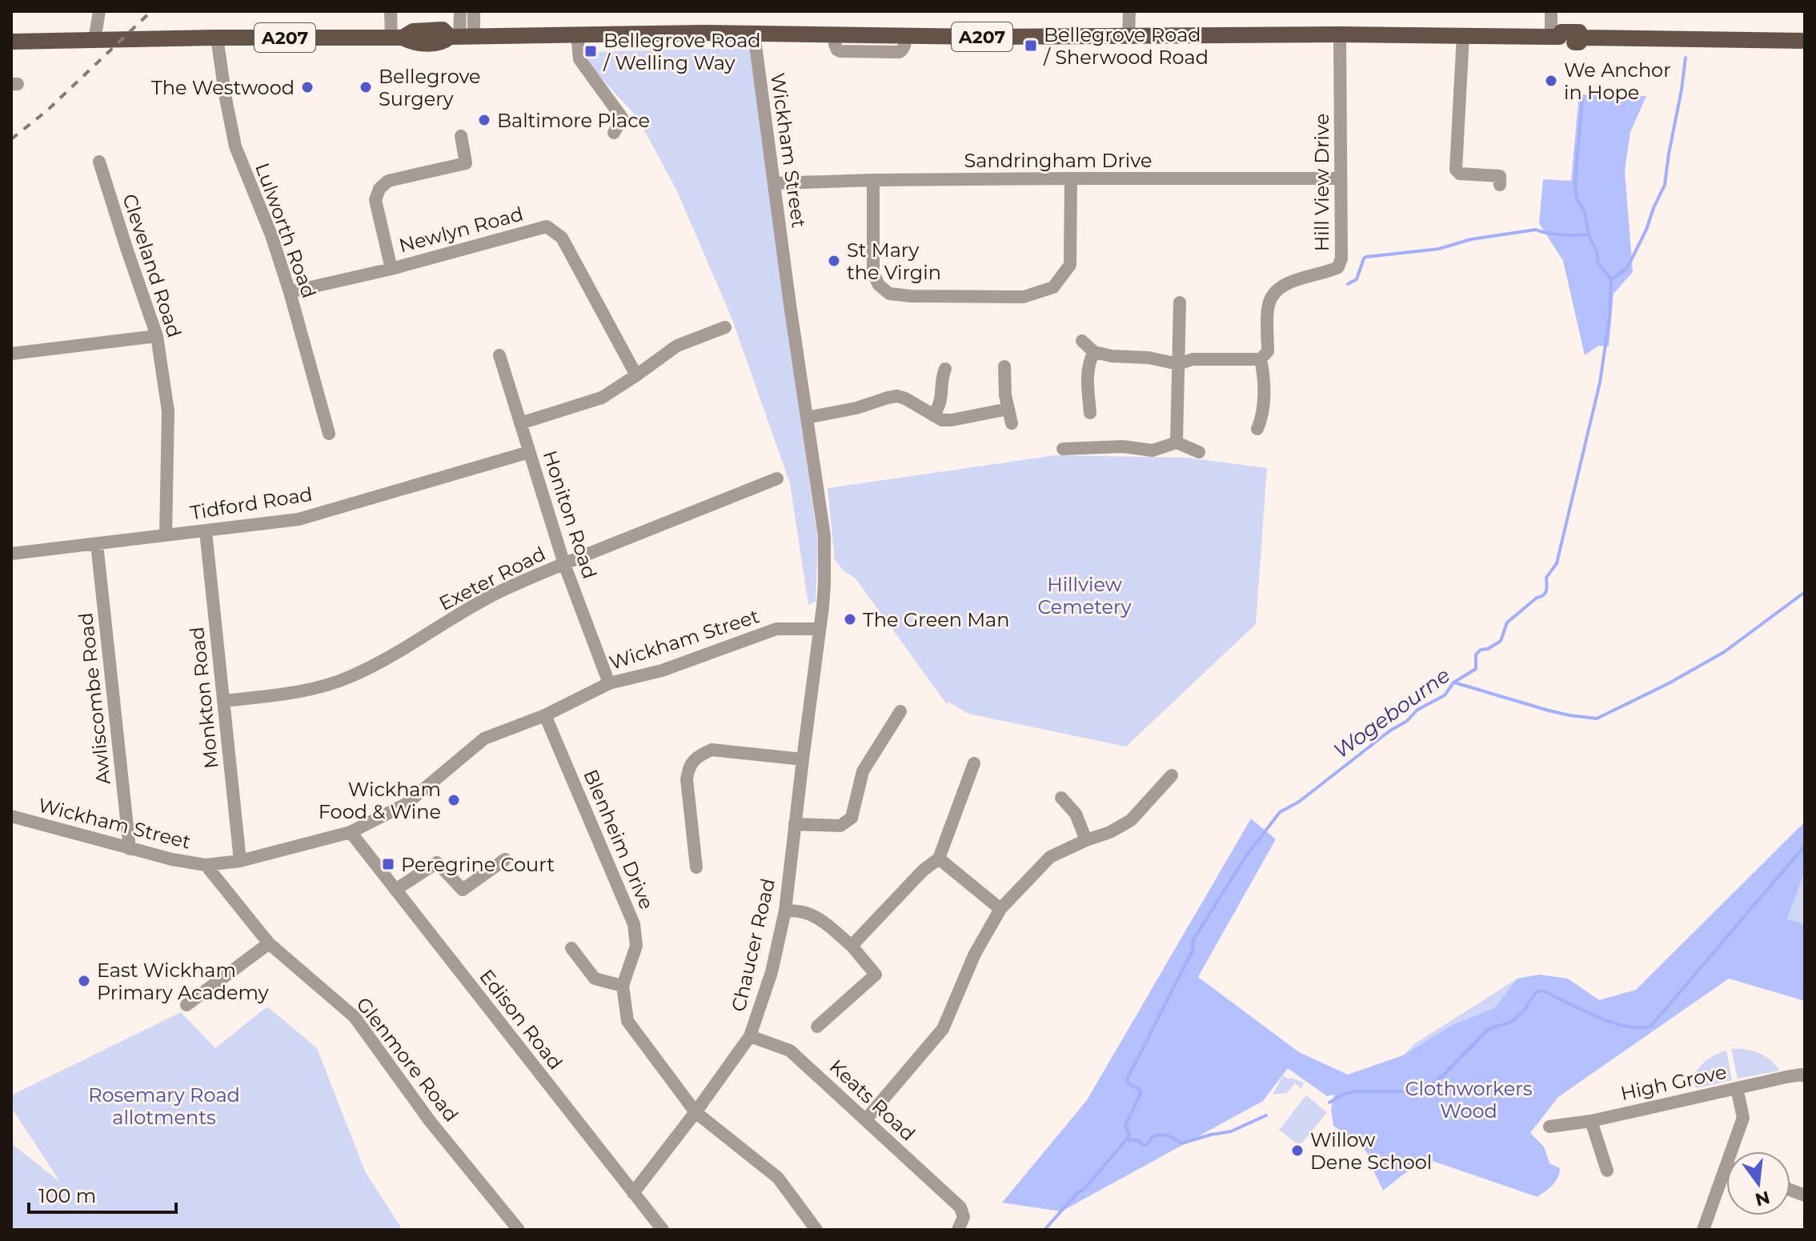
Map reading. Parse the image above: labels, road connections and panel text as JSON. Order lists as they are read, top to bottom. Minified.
{"streets":{"main road":["A207"],"street":["Wickham Street","Sandringham Drive","Hill View Drive","Newlyn Road","Lulworth Road","Cleveland Road","Tidford Road","Honiton Road","Exeter Road","Monkton Road","Awliscombe Road","Blenheim Drive","Chaucer Road","Edison Road","Glenmore Road","High Grove","Keats Road"]},"crossings":[["A207","Wickham Street"],["A207","Hill View Drive"],["A207","Lulworth Road"],["Wickham Street","Sandringham Drive"],["Wickham Street","Honiton Road"],["Wickham Street","Monkton Road"],["Wickham Street","Awliscombe Road"],["Wickham Street","Blenheim Drive"],["Wickham Street","Chaucer Road"],["Wickham Street","Edison Road"],["Wickham Street","Glenmore Road"],["Sandringham Drive","Hill View Drive"],["Newlyn Road","Lulworth Road"],["Cleveland Road","Tidford Road"],["Tidford Road","Honiton Road"],["Tidford Road","Monkton Road"],["Tidford Road","Awliscombe Road"],["Honiton Road","Exeter Road"],["Exeter Road","Monkton Road"],["Blenheim Drive","Chaucer Road"],["Chaucer Road","Edison Road"],["Chaucer Road","Keats Road"]],"water":["Wogebourne"],"parks":["Hillview Cemetery","Clothworkers Wood","Rosemary Road allotments"],"places":{"transit":["Bellegrove Road / Sherwood Road","Bellegrove Road / Welling Way","Peregrine Court"],"other":["We Anchor in Hope","The Westwood","Bellegrove Surgery","Baltimore Place","St Mary the Virgin","The Green Man","Wickham Food & Wine","East Wickham Primary Academy","Willow Dene School"]},"scale_bar":"100 m","north":"bottom"}
